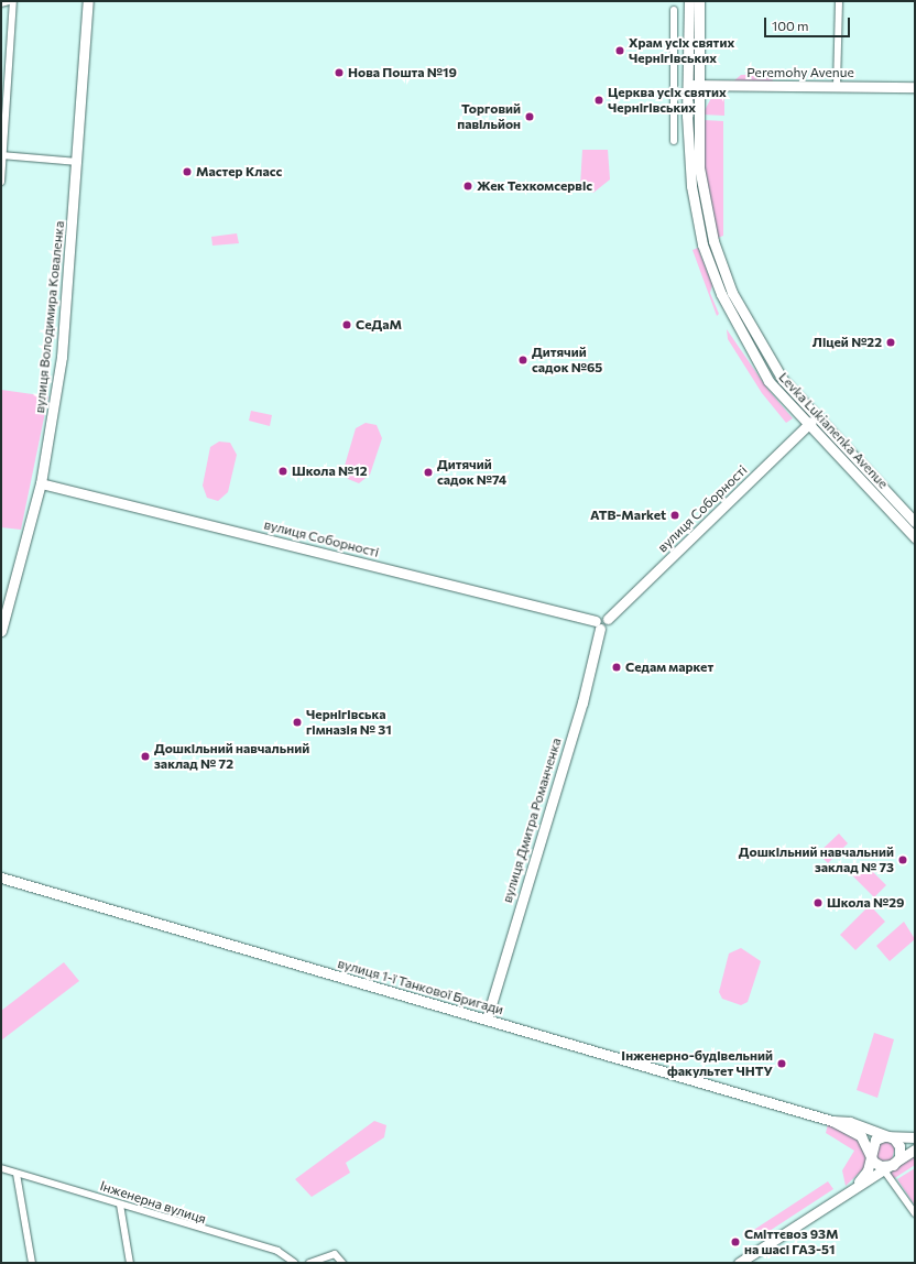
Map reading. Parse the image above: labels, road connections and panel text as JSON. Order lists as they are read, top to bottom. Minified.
{"streets":{"street":["Peremohy Avenue","вулиця Володимира Коваленка","Levka Lukianenka Avenue","вулиця Соборності","вулиця Дмитра Романченка","вулиця 1-ї Танкової Бригади","Інженерна вулиця"]},"crossings":[["Peremohy Avenue","Levka Lukianenka Avenue"],["вулиця Володимира Коваленка","вулиця Соборності"],["Levka Lukianenka Avenue","вулиця Соборності"],["вулиця Соборності","вулиця Дмитра Романченка"],["вулиця Дмитра Романченка","вулиця 1-ї Танкової Бригади"]],"places":["Храм усіх святих Чернігівських","Нова Пошта №19","Церква усіх святих Чернігівських","Торговий павільйон","Мастер Класс","Жек Техкомсервіс","СеДаМ","Ліцей №22","Дитячий садок №65","Школа №12","Дитячий садок №74","ATB-Market","Седам маркет","Чернігівська гімназія № 31","Дошкільний навчальний заклад № 72","Дошкільний навчальний заклад № 73","Школа №29","Інженерно-будівельний факультет ЧНТУ","Сміттєвоз 93М на шасі ГАЗ-51"],"scale_bar":"100 m"}
